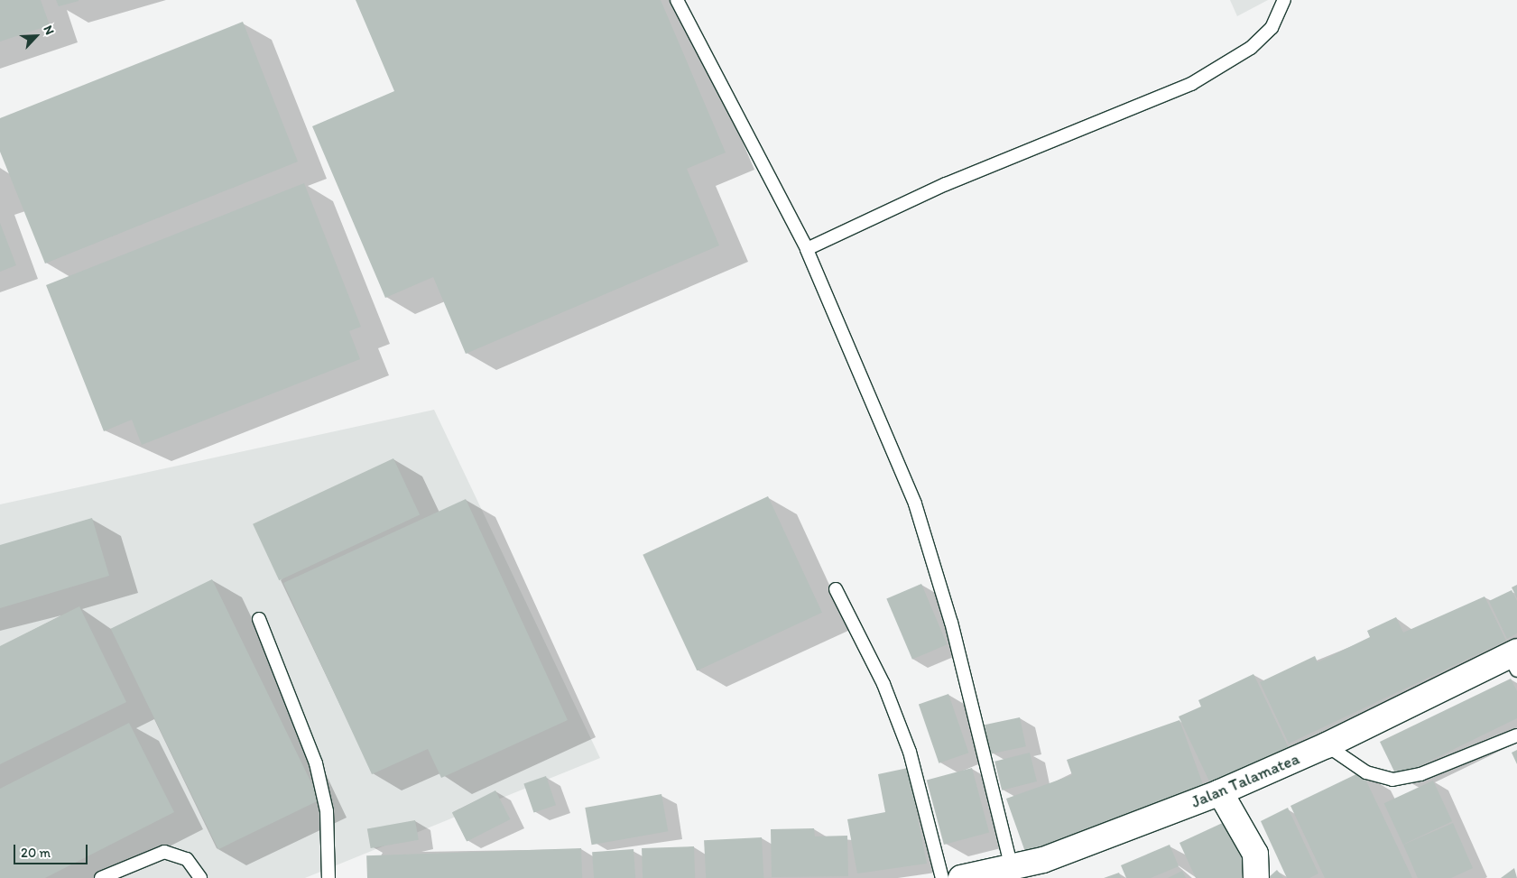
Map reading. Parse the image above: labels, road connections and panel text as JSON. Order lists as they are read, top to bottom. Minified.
{"streets":{"street":["Jalan Talamatea"]},"scale_bar":"20 m","north":"top right"}
